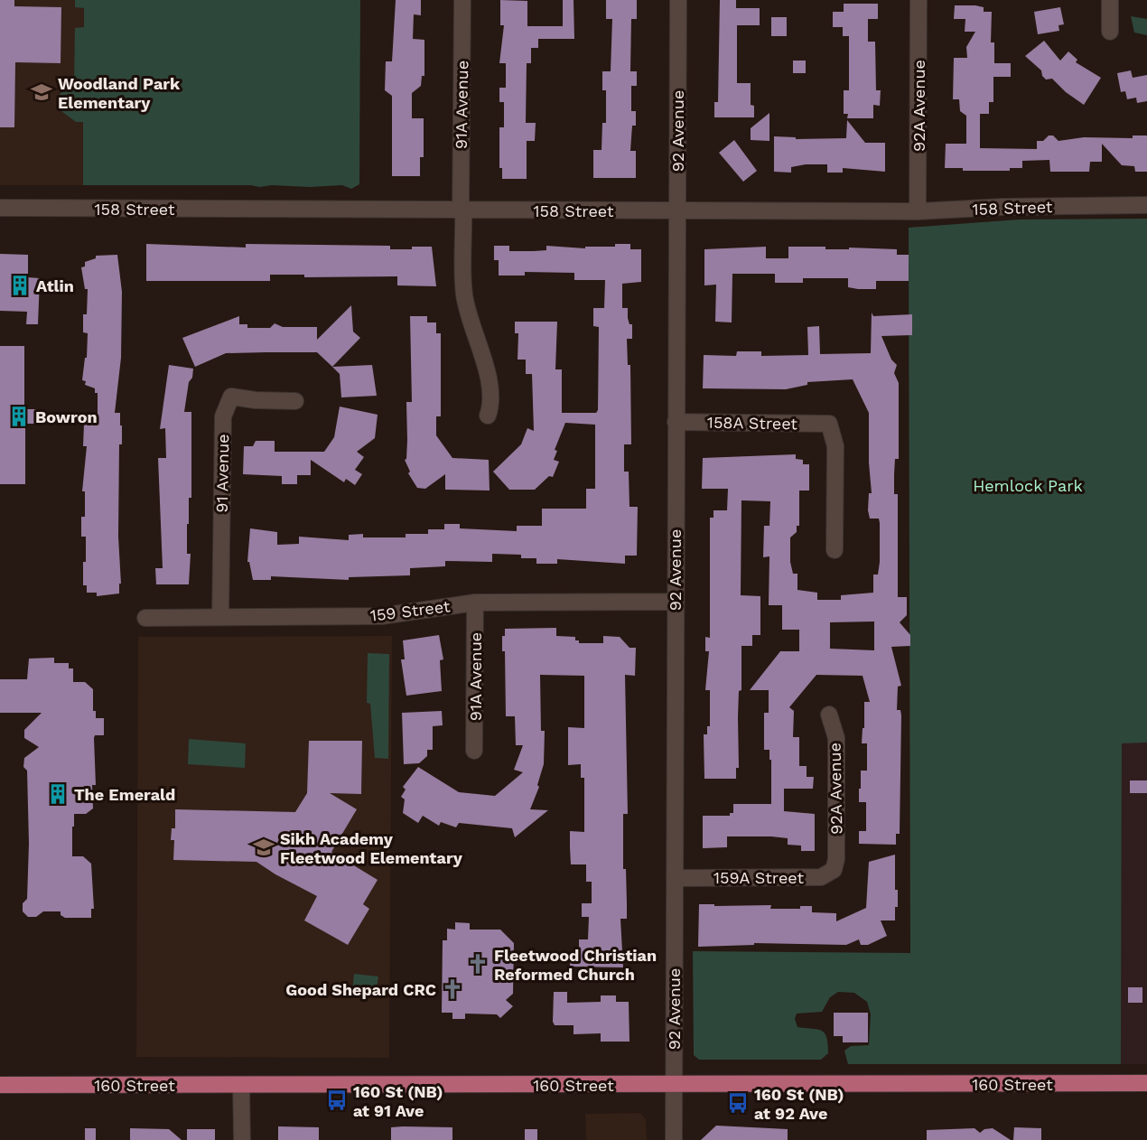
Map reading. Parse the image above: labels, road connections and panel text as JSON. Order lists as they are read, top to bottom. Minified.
{"streets":{"main road":["160 Street"],"street":["91A Avenue","92A Avenue","92 Avenue","158 Street","158A Street","91 Avenue","159 Street","159A Street"]},"crossings":[["91A Avenue","158 Street"],["91A Avenue","159 Street"],["92A Avenue","158 Street"],["92A Avenue","159A Street"],["92 Avenue","158 Street"],["92 Avenue","158A Street"],["92 Avenue","159 Street"],["92 Avenue","159A Street"],["92 Avenue","160 Street"],["91 Avenue","159 Street"]],"parks":["Hemlock Park"],"places":{"school or university":["Woodland Park Elementary","Sikh Academy Fleetwood Elementary"],"building":["Atlin","Bowron","The Emerald"],"church":["Fleetwood Christian Reformed Church","Good Shepard CRC"],"bus stop":["160 St (NB) at 91 Ave","160 St (NB) at 92 Ave"]}}
